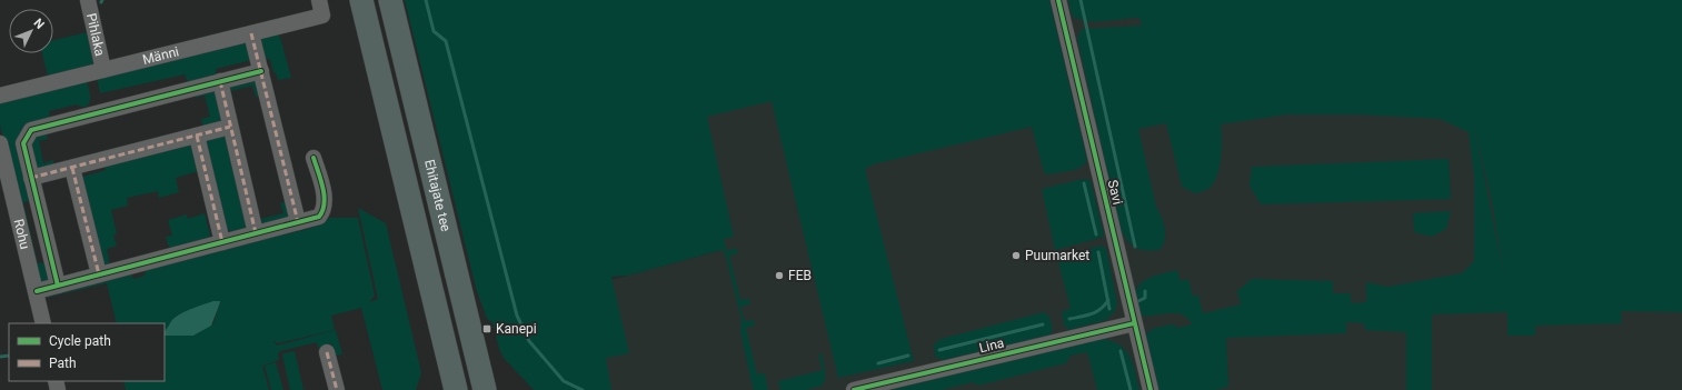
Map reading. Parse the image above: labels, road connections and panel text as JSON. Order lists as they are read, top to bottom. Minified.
{"streets":{"highway":["Ehitajate tee"],"street":["Pihlaka","Männi","Savi","Rohu","Lina"]},"crossings":[["Pihlaka","Männi"],["Savi","Lina"]],"places":{"other":["Puumarket","FEB"],"transit":["Kanepi"]},"legend":["Cycle path","Path"],"north":"top right"}
